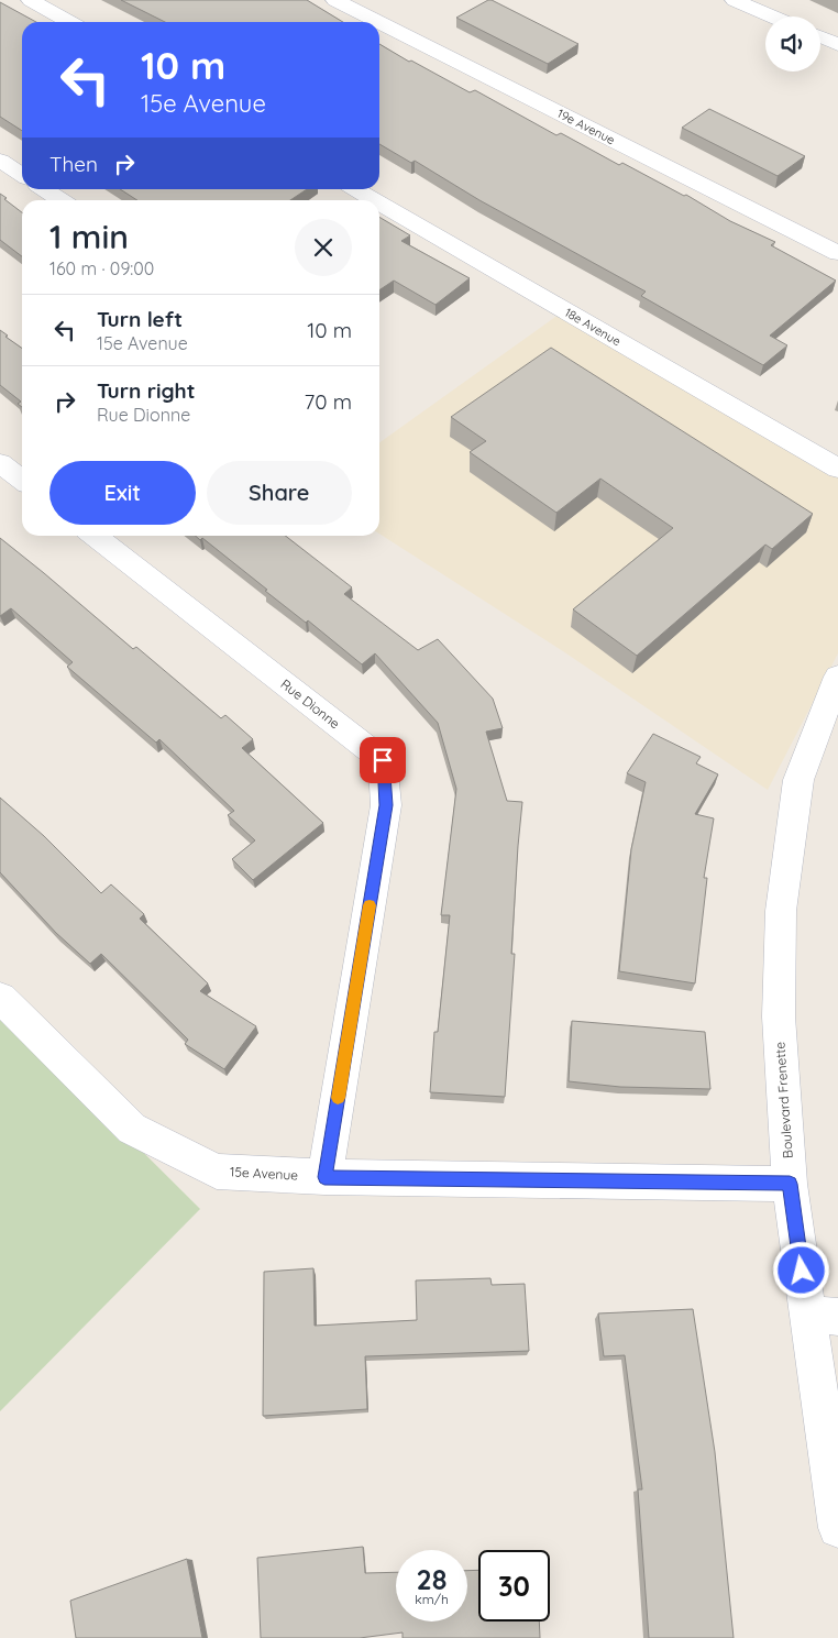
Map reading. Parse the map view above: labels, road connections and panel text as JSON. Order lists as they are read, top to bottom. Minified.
{"streets":{"street":["19e Avenue","18e Avenue","Rue Dionne","Boulevard Frenette","15e Avenue"]},"crossings":[["Rue Dionne","15e Avenue"],["Boulevard Frenette","15e Avenue"]],"page":{"turn":["10 m","15e Avenue"],"then":"Then","heading":["1 min","160 m · 09:00"],"list":[{"name":"Turn left","note":"15e Avenue","value":"10 m"},{"name":"Turn right","note":"Rue Dionne","value":"70 m"}],"buttons":["Exit","Share"],"speed":"28 km/h","limit":"30"}}
